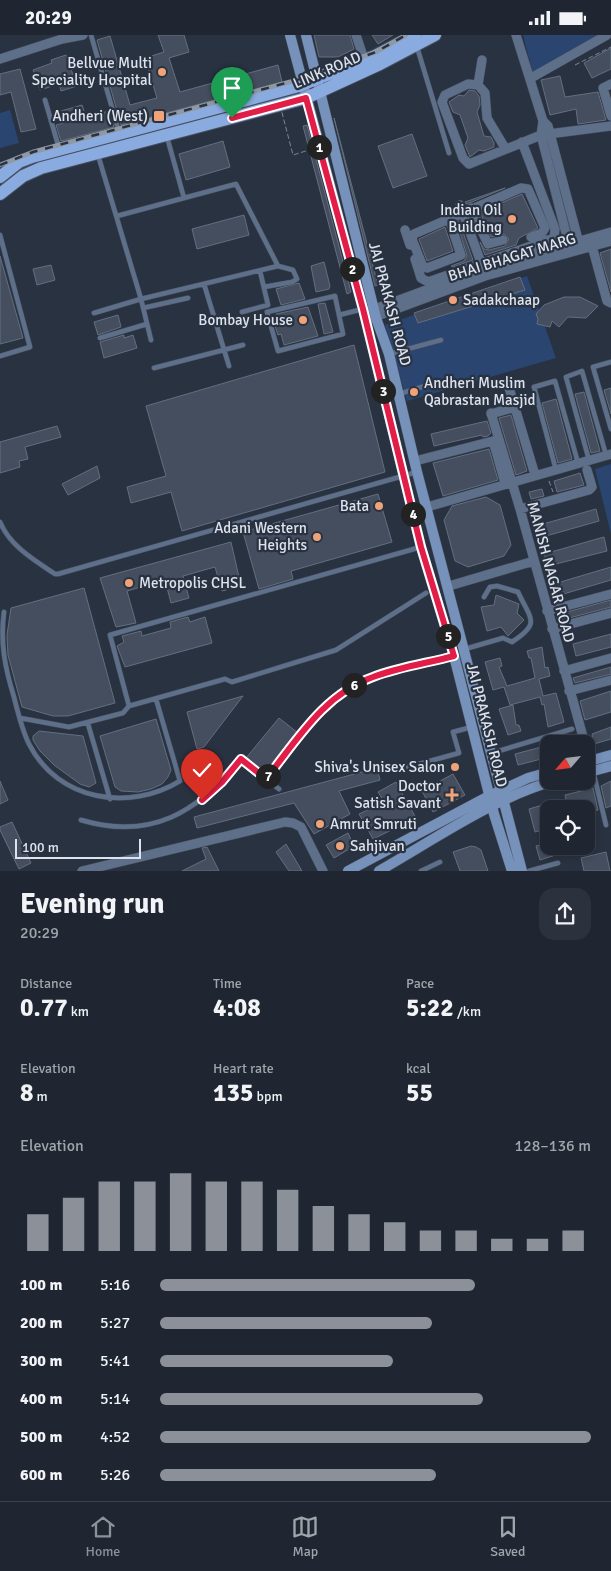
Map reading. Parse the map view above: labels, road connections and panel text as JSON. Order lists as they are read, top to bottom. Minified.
{"streets":{"main road":["LINK ROAD","JAI PRAKASH ROAD"],"street":["BHAI BHAGAT MARG","MANISH NAGAR ROAD"]},"crossings":[["LINK ROAD","JAI PRAKASH ROAD"],["JAI PRAKASH ROAD","MANISH NAGAR ROAD"]],"places":{"other":["Bellvue Multi Speciality Hospital","Indian Oil Building","Sadakchaap","Bombay House","Andheri Muslim Qabrastan Masjid","Bata","Adani Western Heights","Metropolis CHSL","Shiva's Unisex Salon","Amrut Smruti","Sahjivan"],"transit":["Andheri (West)"],"health":["Doctor Satish Savant"]},"scale_bar":"100 m","north":"bottom left","page":{"status":"20:29","pins":["1","2","3","4","5","6","7"],"scale":"100 m","heading":["Evening run","20:29"],"stats":[["Distance","0.77 km"],["Time","4:08"],["Pace","5:22 /km"],["Elevation","8 m"],["Heart rate","135 bpm"],["kcal","55"]],"chart":["Elevation","128–136 m"],"list":[{"name":"100 m","note":"5:16"},{"name":"200 m","note":"5:27"},{"name":"300 m","note":"5:41"},{"name":"400 m","note":"5:14"},{"name":"500 m","note":"4:52"},{"name":"600 m","note":"5:26"}],"tabs":["Home","Map","Saved"]}}
